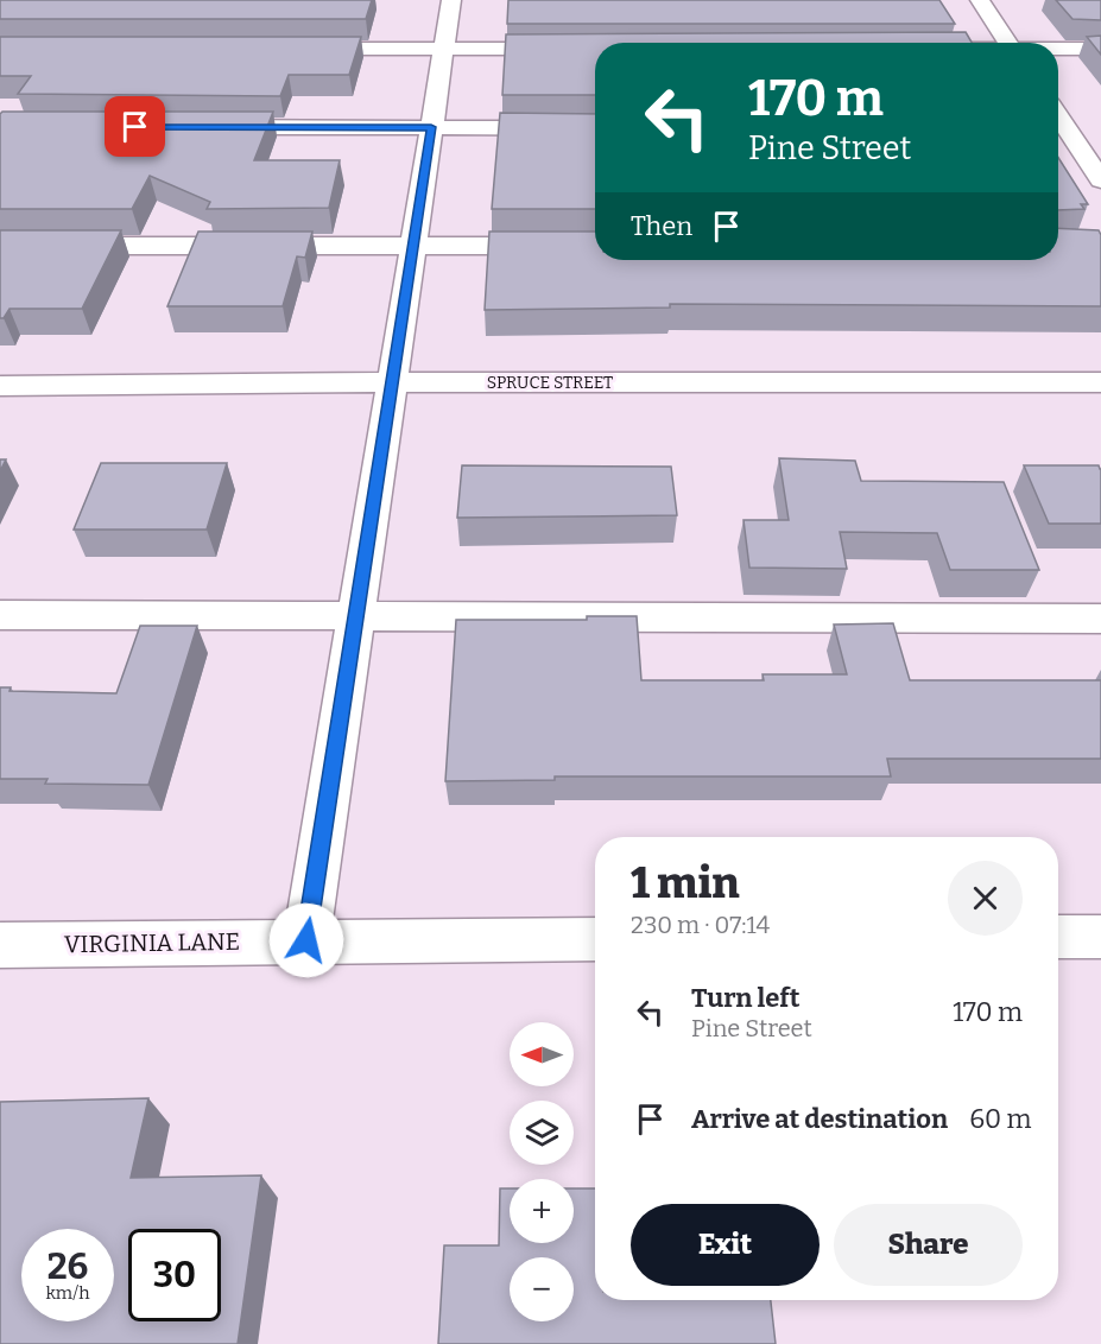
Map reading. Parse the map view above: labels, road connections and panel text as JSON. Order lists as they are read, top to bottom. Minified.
{"streets":{"street":["SPRUCE STREET","VIRGINIA LANE"]},"north":"left","page":{"turn":["170 m","Pine Street"],"then":"Then","heading":["1 min","230 m · 07:14"],"list":[{"name":"Turn left","note":"Pine Street","value":"170 m"},{"name":"Arrive at destination","value":"60 m"}],"map_buttons":["+","−"],"buttons":["Exit","Share"],"speed":"26 km/h","limit":"30"}}
